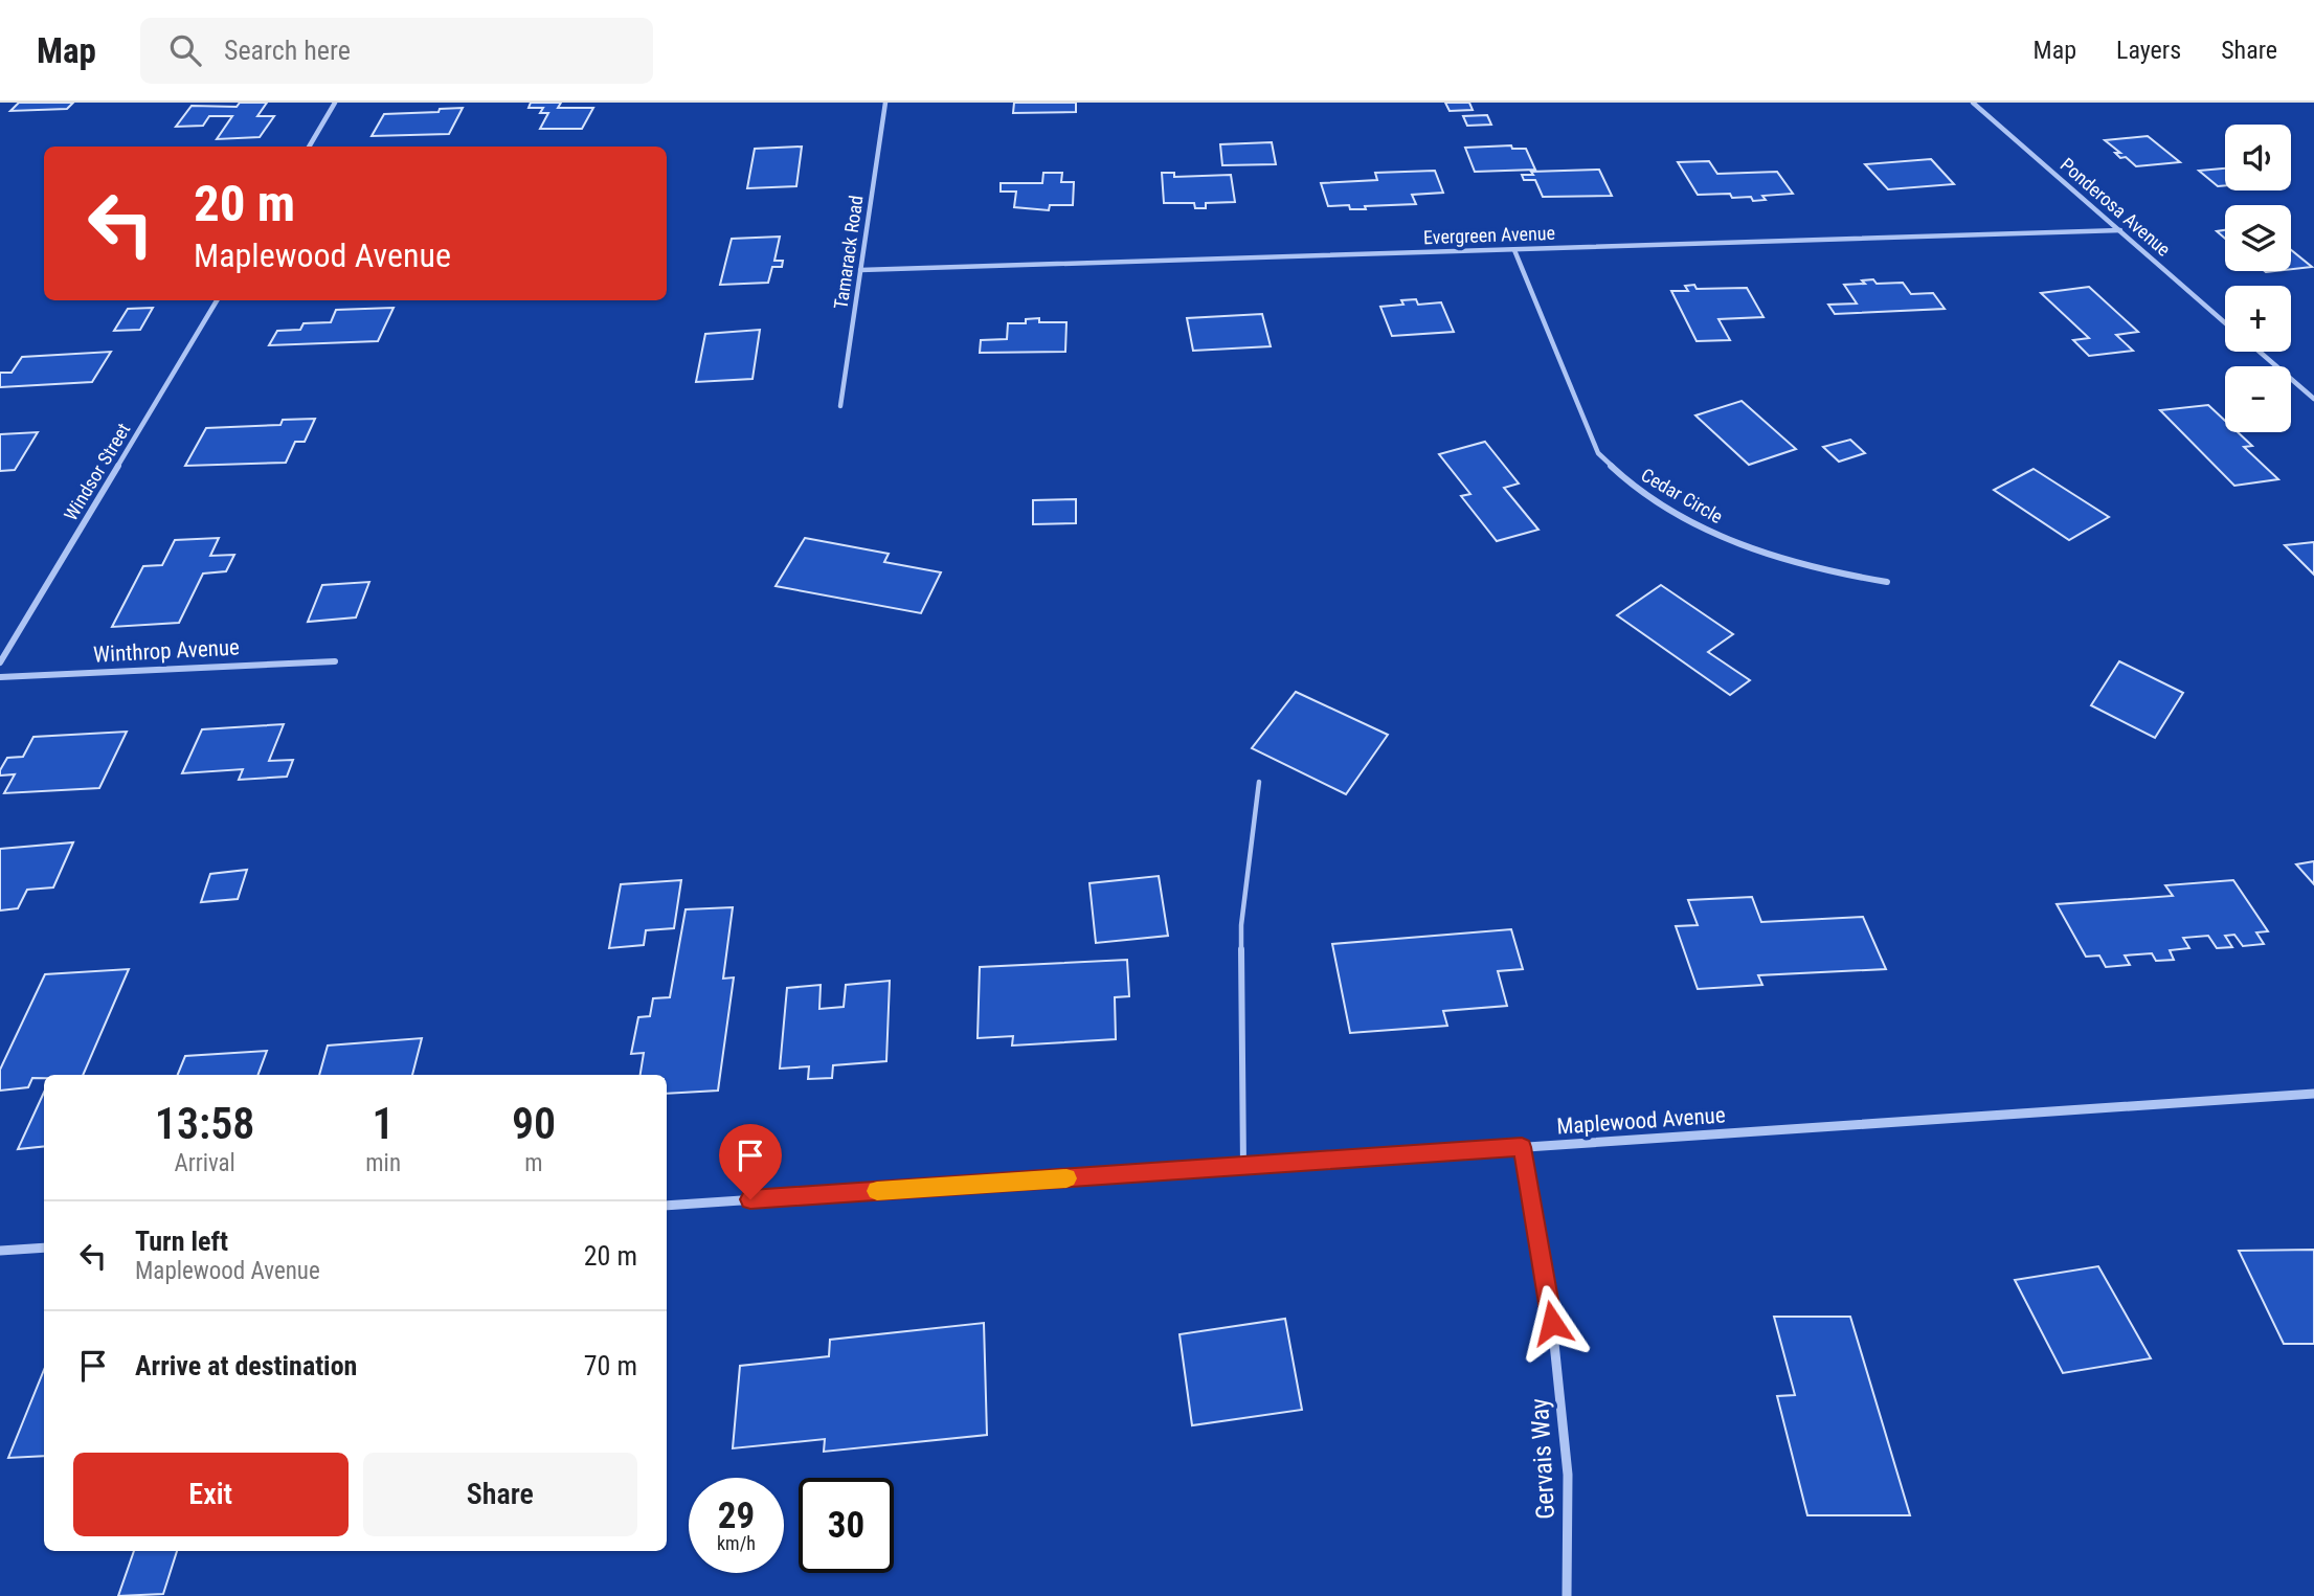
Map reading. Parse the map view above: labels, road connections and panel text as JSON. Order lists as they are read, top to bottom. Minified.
{"streets":{"street":["Ponderosa Avenue","Evergreen Avenue","Tamarack Road","Windsor Street","Cedar Circle","Winthrop Avenue","Maplewood Avenue","Gervais Way"]},"crossings":[["Ponderosa Avenue","Evergreen Avenue"],["Evergreen Avenue","Tamarack Road"],["Evergreen Avenue","Cedar Circle"],["Maplewood Avenue","Gervais Way"]],"page":{"header":"Map","search":"Search here","nav":["Map","Layers","Share"],"map_buttons":["+","−"],"turn":["20 m","Maplewood Avenue"],"eta":["13:58","Arrival","1","min","90","m"],"list":[{"name":"Turn left","note":"Maplewood Avenue","value":"20 m"},{"name":"Arrive at destination","value":"70 m"}],"buttons":["Exit","Share"],"speed":"29 km/h","limit":"30"}}
